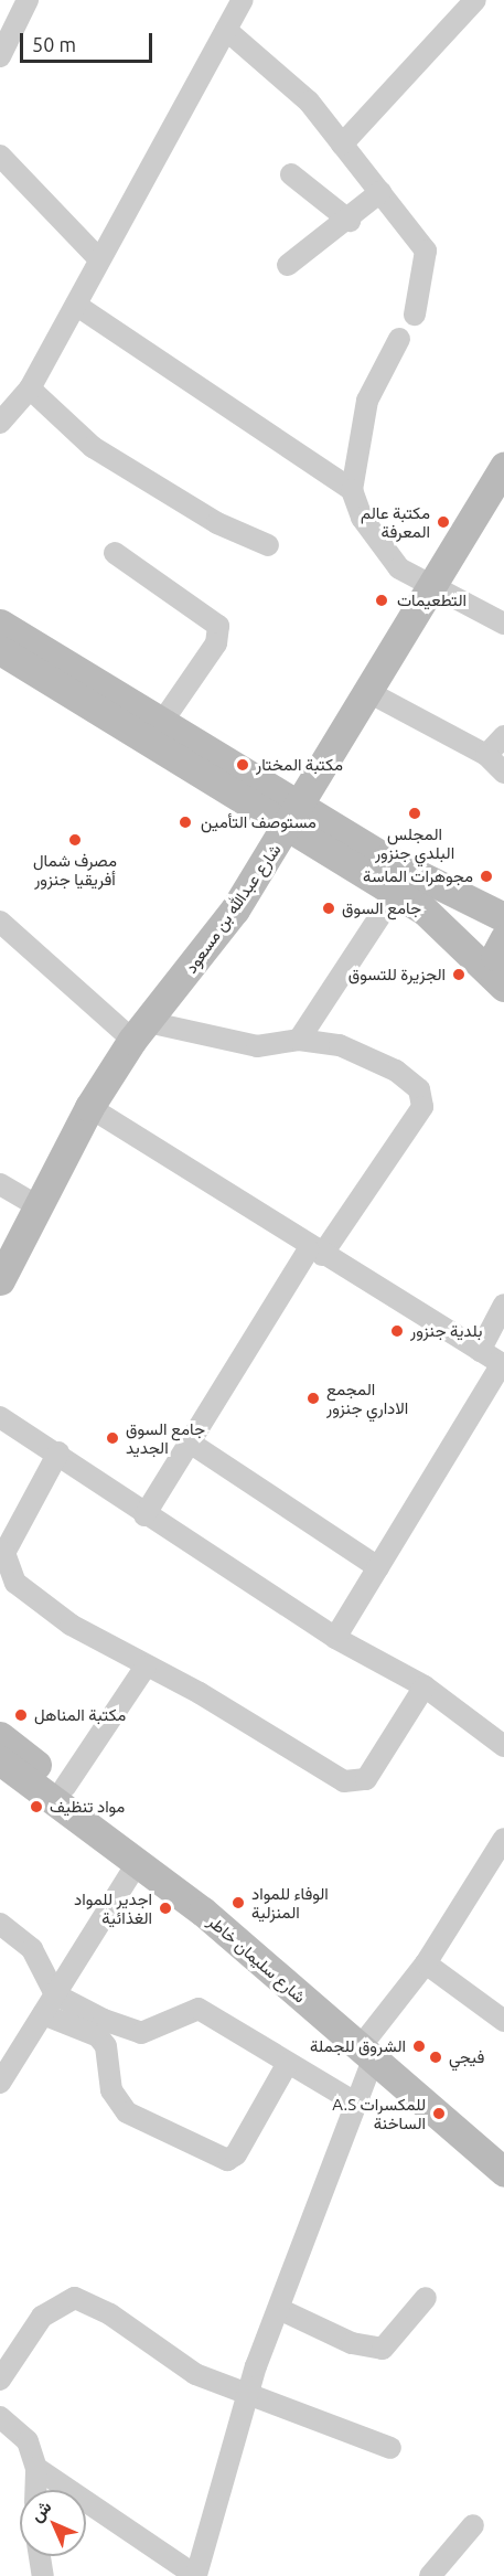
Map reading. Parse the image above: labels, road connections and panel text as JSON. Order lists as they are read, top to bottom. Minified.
{"streets":{"main road":["شارع عبدالله بن مسعود","شارع سليمان خاطر"]},"places":["مكتبة عالم المعرفة","التطعيمات","مكتبة المختار","المجلس البلدي جنزور","مستوصف التأمين","مصرف شمال أفريقيا جنزور","مجوهرات الماسة","جامع السوق","الجزيرة للتسوق","بلدية جنزور","المجمع الاداري جنزور","جامع السوق الجديد","مكتبة المناهل","مواد تنظيف","الوفاء للمواد المنزلية","اجدير للمواد الغذائية","الشروق للجملة","فيجي","A.S للمكسرات الساخنة"],"scale_bar":"50 m","north":"top left"}
